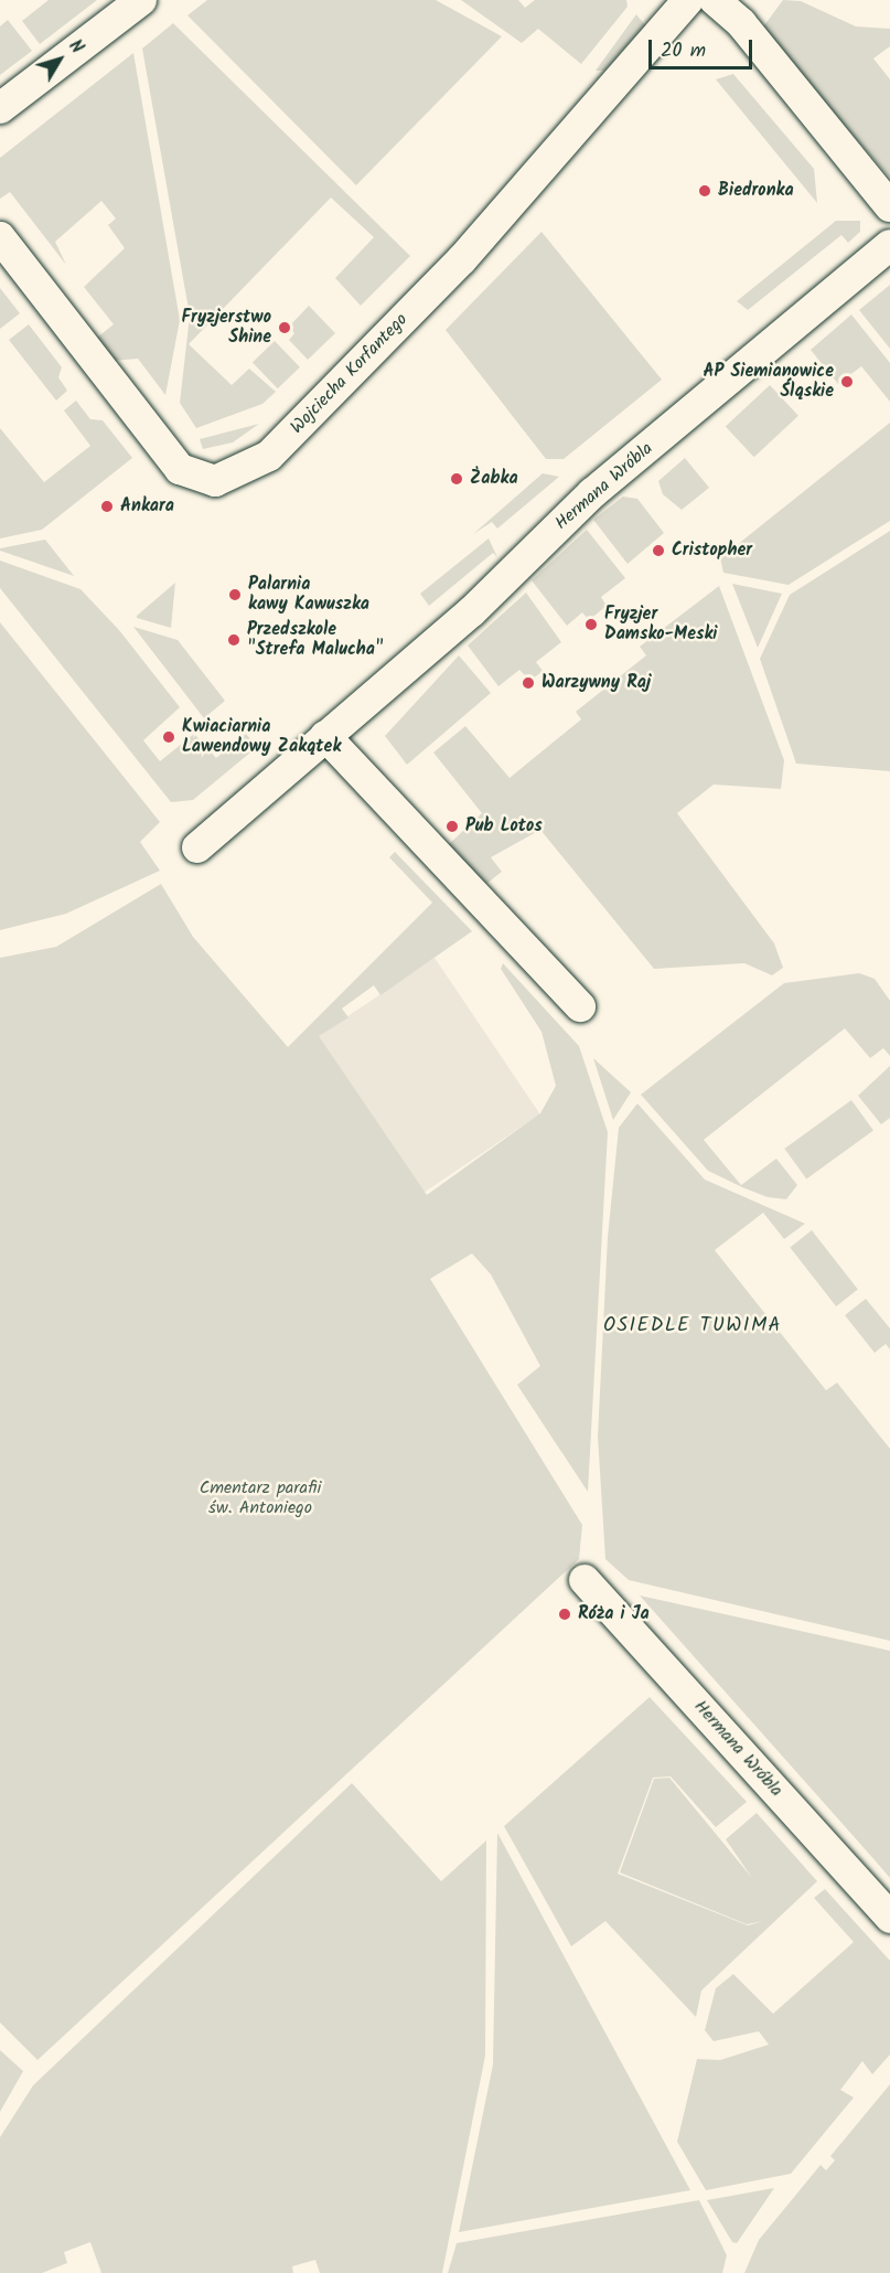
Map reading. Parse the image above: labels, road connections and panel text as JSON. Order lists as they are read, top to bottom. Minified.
{"streets":{"street":["Wojciecha Korfantego","Hermana Wróbla"]},"districts":["OSIEDLE TUWIMA"],"parks":["Cmentarz parafii św. Antoniego"],"places":["Biedronka","Fryzjerstwo Shine","AP Siemianowice Śląskie","Żabka","Ankara","Cristopher","Palarnia kawy Kawuszka","Fryzjer Damsko-Meski","Przedszkole \"Strefa Malucha\"","Warzywny Raj","Kwiaciarnia Lawendowy Zakątek","Pub Lotos","Róża i Ja"],"scale_bar":"20 m","north":"top right"}
